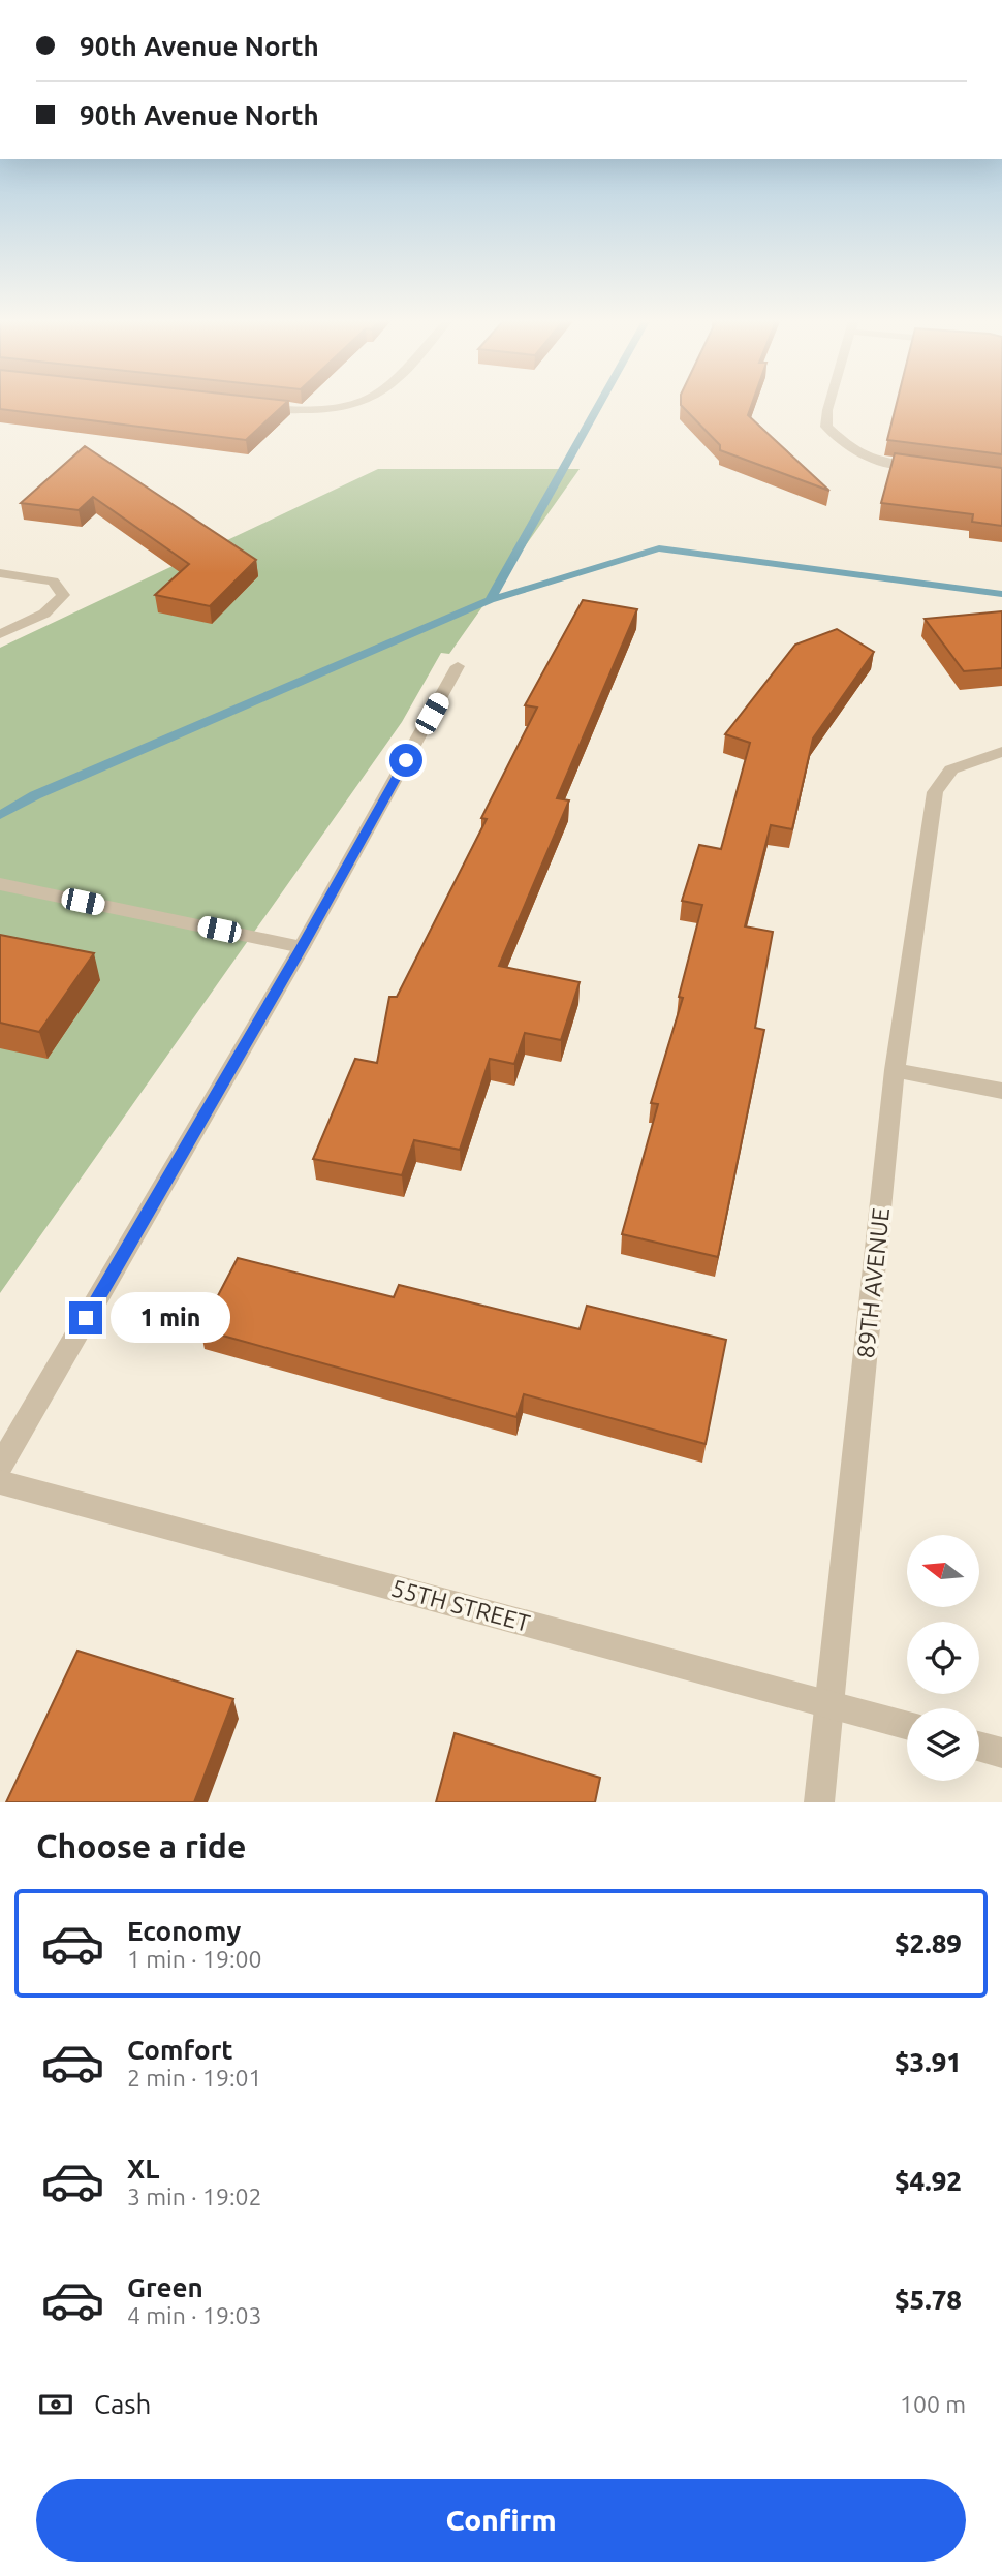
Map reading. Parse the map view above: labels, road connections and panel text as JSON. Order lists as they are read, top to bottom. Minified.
{"streets":{"street":["89TH AVENUE","55TH STREET"]},"crossings":[["89TH AVENUE","55TH STREET"]],"north":"left","page":{"banner":["90th Avenue North","90th Avenue North"],"bubble":"1 min","heading":"Choose a ride","list":[{"name":"Economy","note":"1 min · 19:00","value":"$2.89"},{"name":"Comfort","note":"2 min · 19:01","value":"$3.91"},{"name":"XL","note":"3 min · 19:02","value":"$4.92"},{"name":"Green","note":"4 min · 19:03","value":"$5.78"}],"pay":["Cash","100 m"],"buttons":"Confirm"}}
